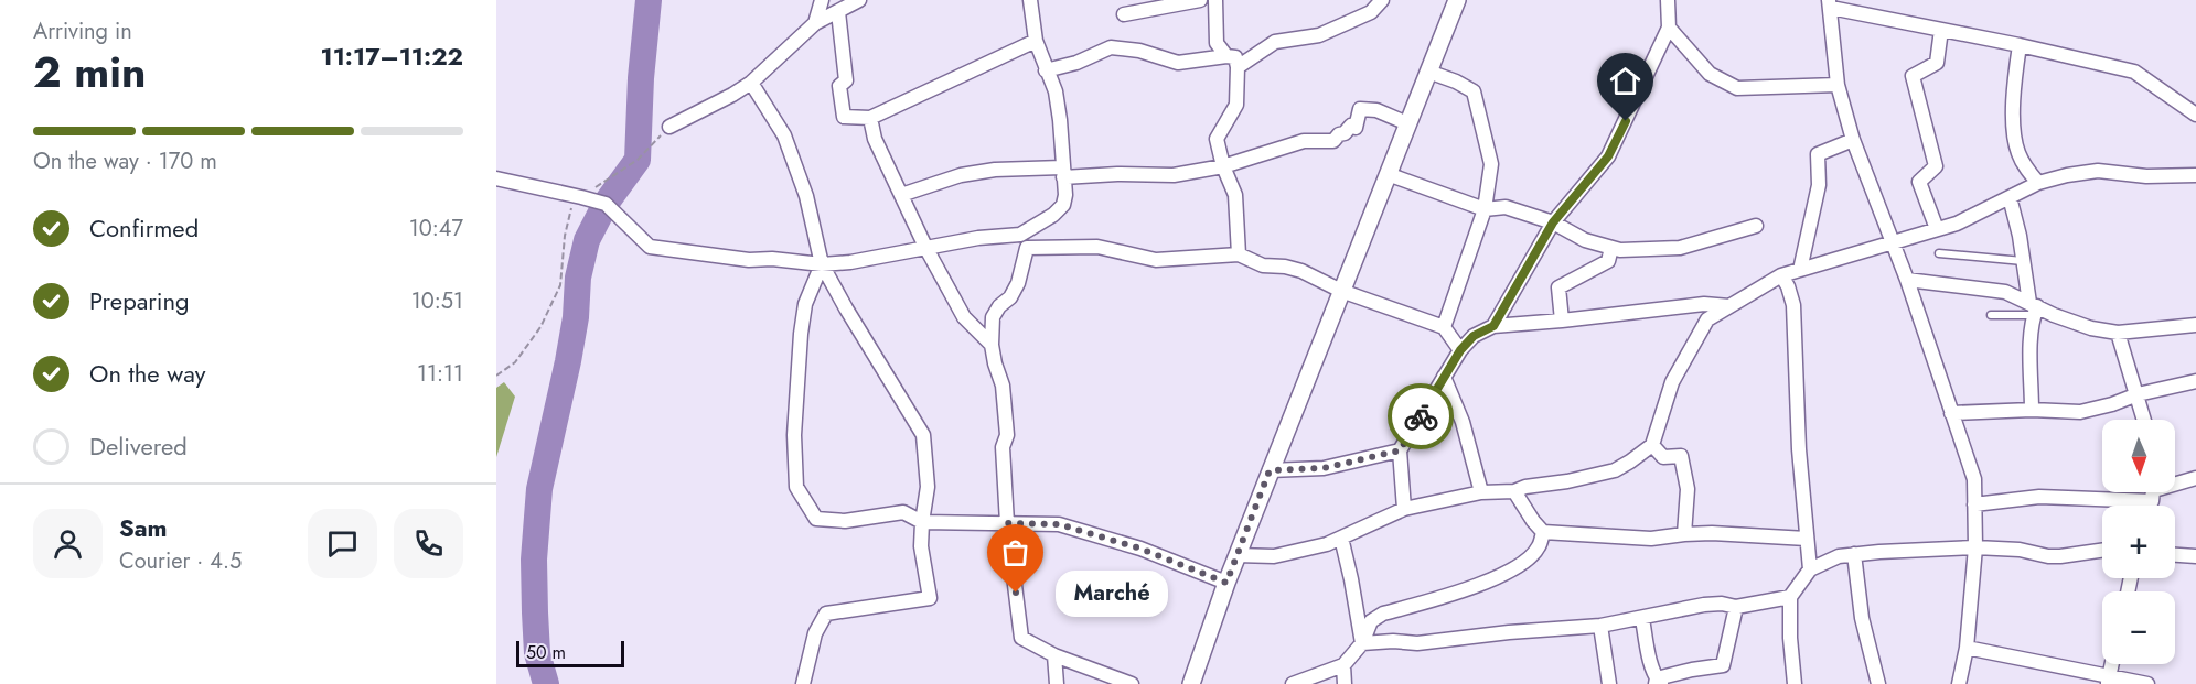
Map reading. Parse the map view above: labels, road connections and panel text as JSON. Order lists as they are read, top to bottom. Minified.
{"places":["Marché"],"scale_bar":"50 m","north":"bottom","page":{"heading":["2 min","Arriving in","11:17–11:22"],"panel":["Sam","Courier · 4.5"],"bar":"On the way · 170 m","list":[["Confirmed","10:47"],["Preparing","10:51"],["On the way","11:11"],"Delivered"],"map_buttons":["+","−"],"bubble":"Marché","scale":"50 m"}}
